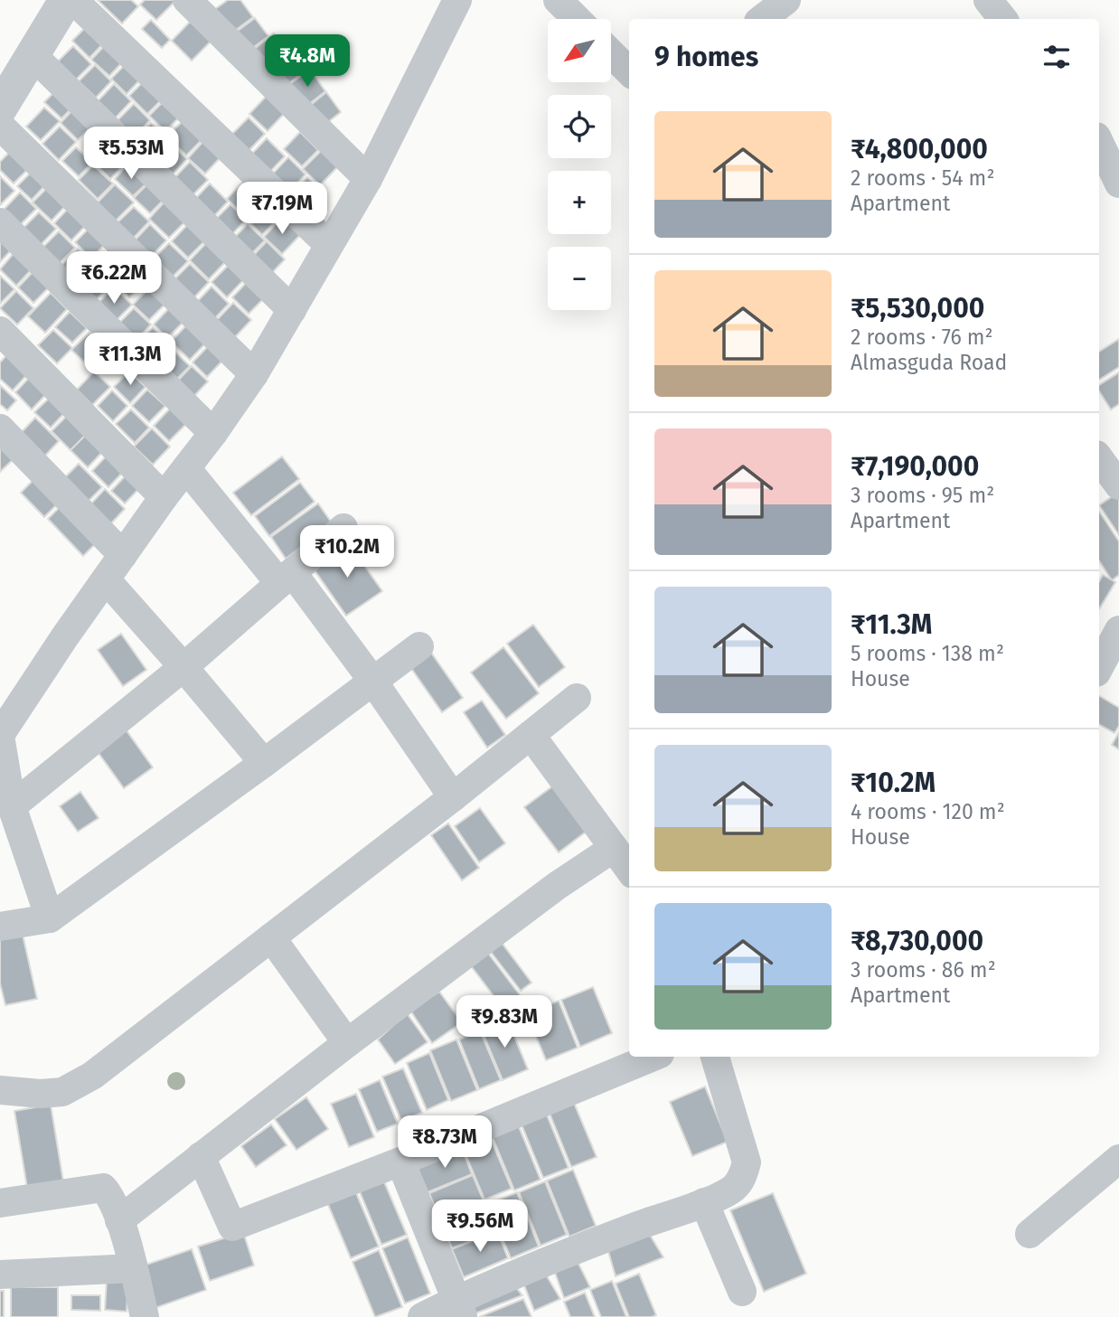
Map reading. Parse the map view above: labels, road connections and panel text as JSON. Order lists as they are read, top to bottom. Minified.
{"north":"bottom left","page":{"map_buttons":["+","−"],"heading":"9 homes","price":["₹4.8M","₹5.53M","₹7.19M","₹6.22M","₹11.3M","₹10.2M","₹9.83M","₹8.73M","₹9.56M"],"list":[{"name":"₹4,800,000","note":"2 rooms · 54 m² · Apartment"},{"name":"₹5,530,000","note":"2 rooms · 76 m² · Almasguda Road"},{"name":"₹7,190,000","note":"3 rooms · 95 m² · Apartment"},{"name":"₹11.3M","note":"5 rooms · 138 m² · House"},{"name":"₹10.2M","note":"4 rooms · 120 m² · House"},{"name":"₹8,730,000","note":"3 rooms · 86 m² · Apartment"}]}}
